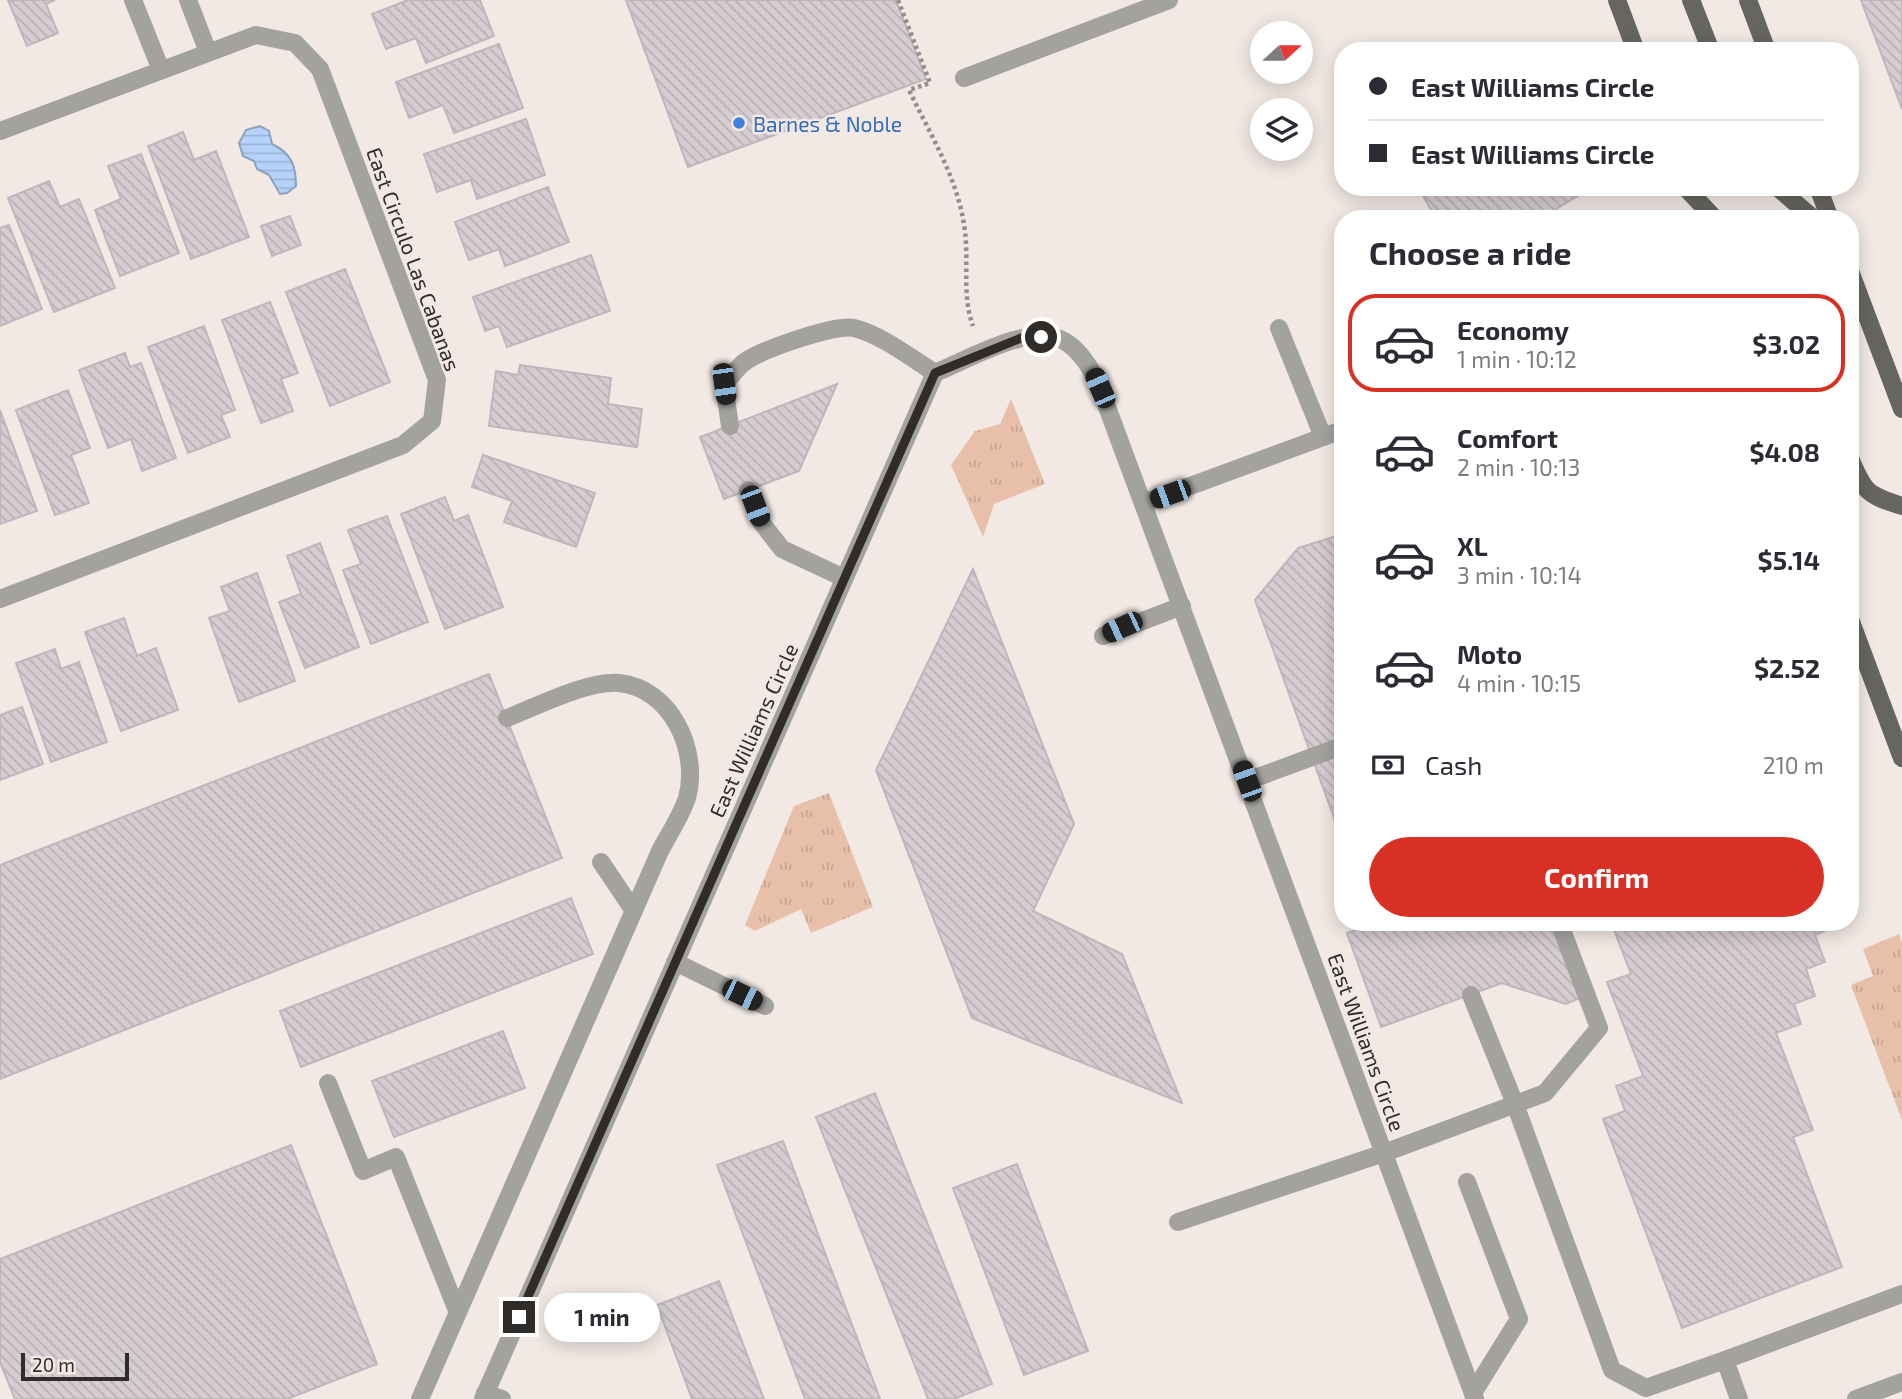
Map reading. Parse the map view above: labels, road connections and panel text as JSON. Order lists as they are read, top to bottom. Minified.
{"streets":{"street":["East Circulo Las Cabanas","East Williams Circle"]},"places":["Barnes & Noble"],"scale_bar":"20 m","north":"right","page":{"banner":["East Williams Circle","East Williams Circle"],"heading":"Choose a ride","list":[{"name":"Economy","note":"1 min · 10:12","value":"$3.02"},{"name":"Comfort","note":"2 min · 10:13","value":"$4.08"},{"name":"XL","note":"3 min · 10:14","value":"$5.14"},{"name":"Moto","note":"4 min · 10:15","value":"$2.52"}],"pay":["Cash","210 m"],"buttons":"Confirm","bubble":"1 min","scale":"20 m"}}
